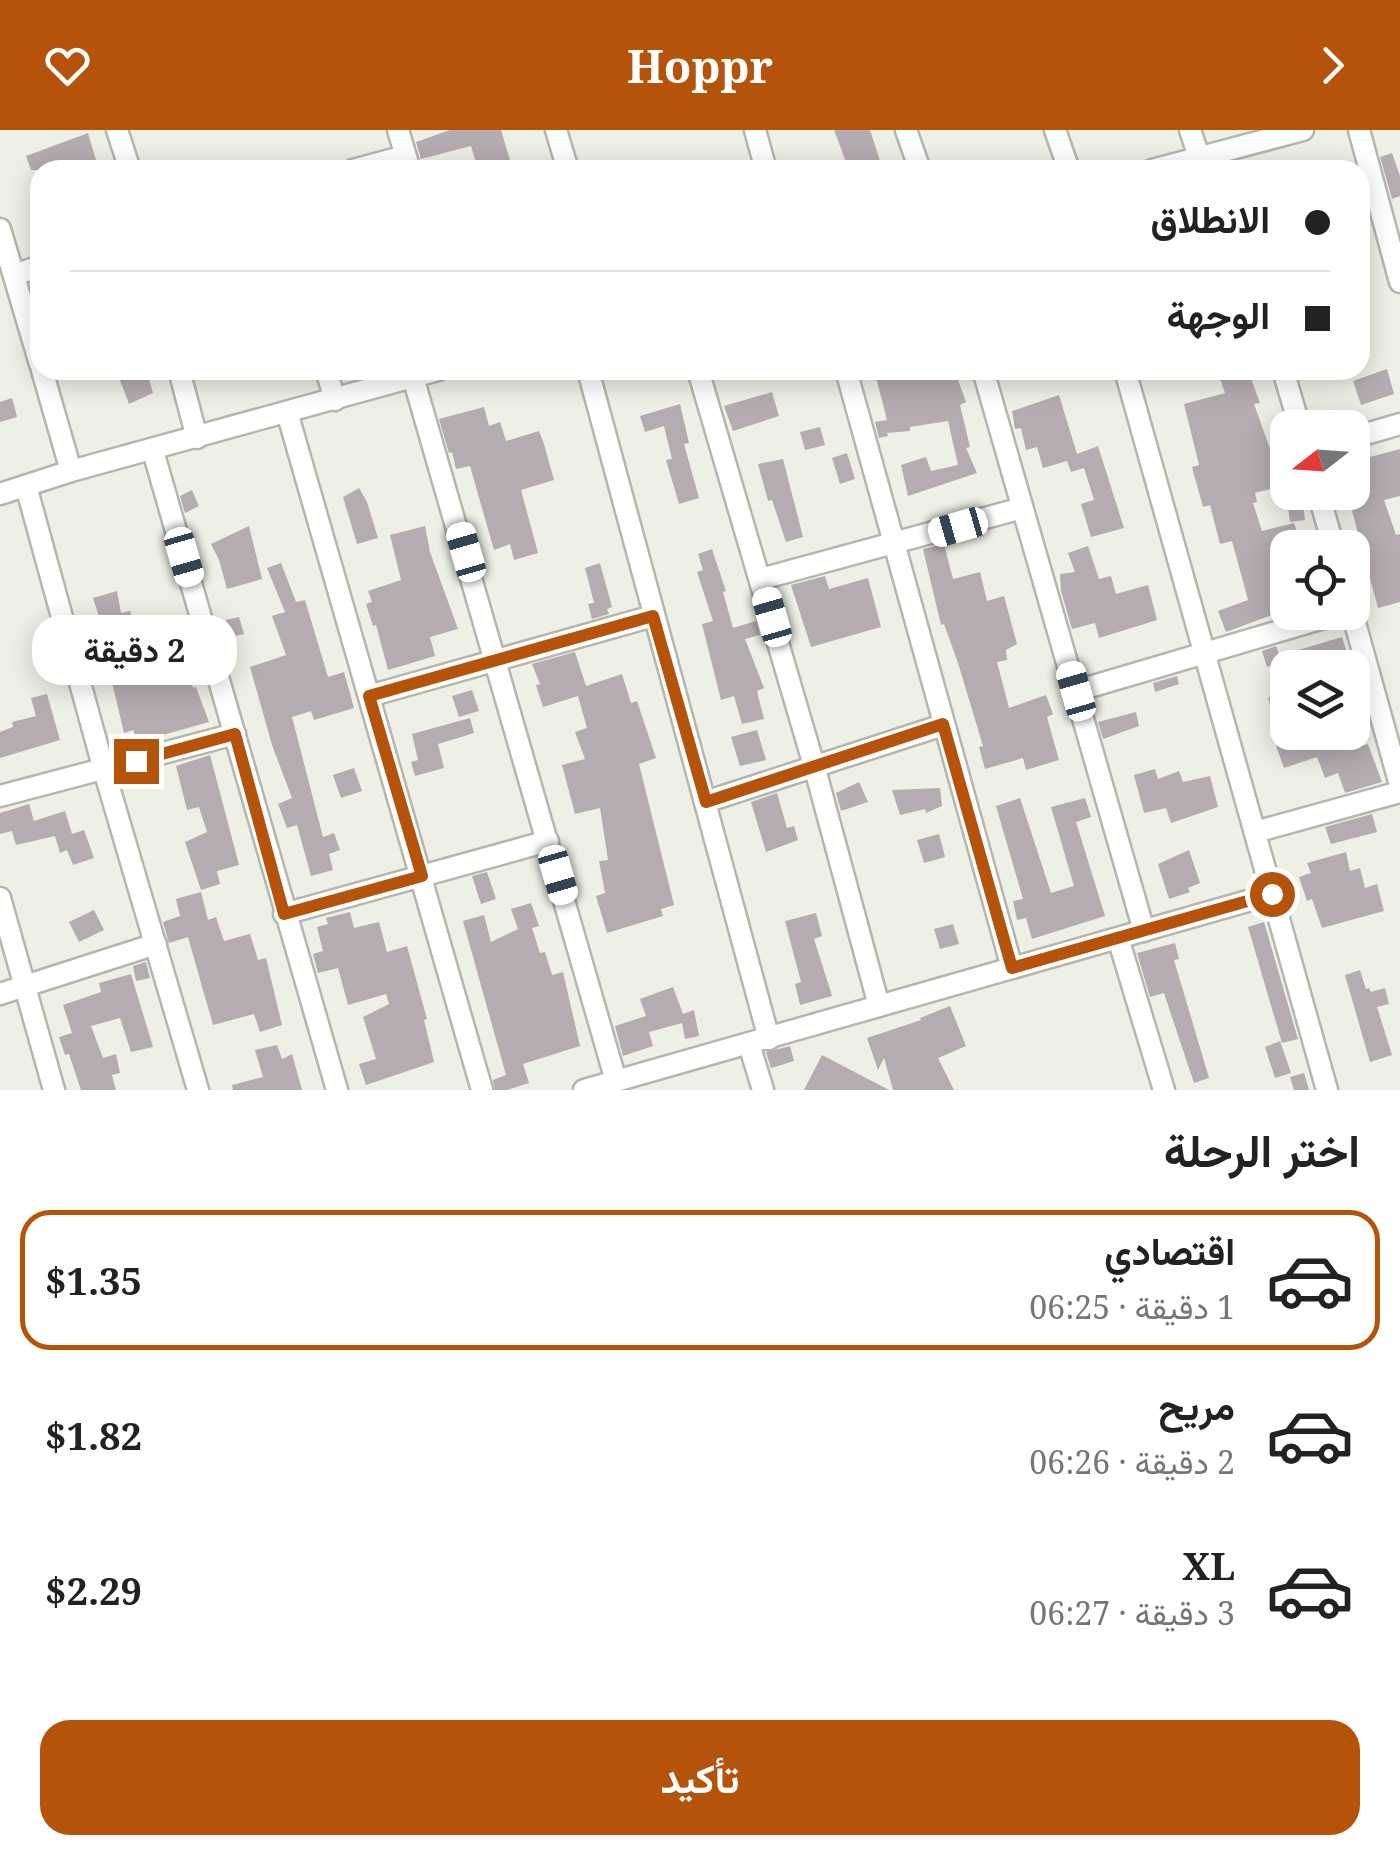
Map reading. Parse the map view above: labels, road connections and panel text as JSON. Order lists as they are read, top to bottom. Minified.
{"north":"left","page":{"header":"Hoppr","banner":["الانطلاق","الوجهة"],"bubble":"2 دقيقة","heading":"اختر الرحلة","list":[{"name":"اقتصادي","note":"1 دقيقة · 06:25","value":"$1.35"},{"name":"مريح","note":"2 دقيقة · 06:26","value":"$1.82"},{"name":"XL","note":"3 دقيقة · 06:27","value":"$2.29"}],"buttons":"تأكيد"}}
